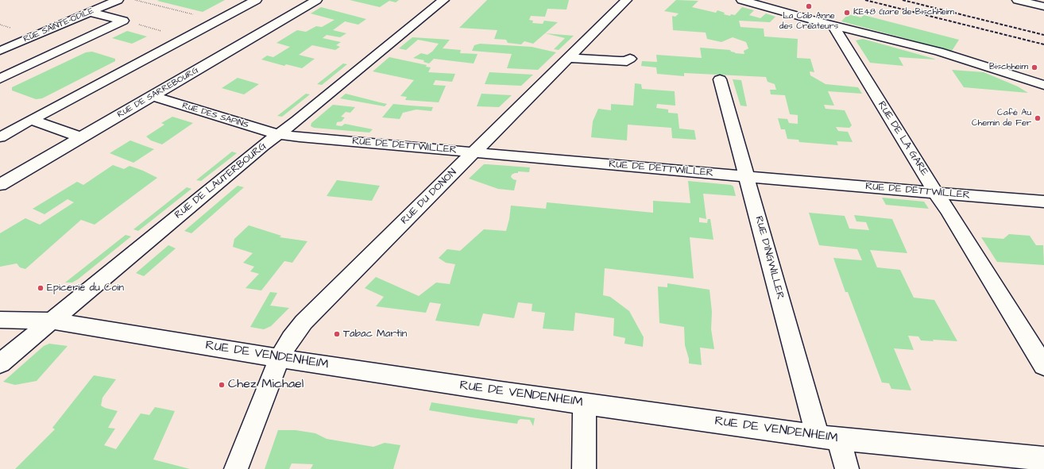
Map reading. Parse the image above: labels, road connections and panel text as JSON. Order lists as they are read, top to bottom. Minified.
{"streets":{"street":["RUE SAINTE-ODILE","RUE DE SARREBOURG","RUE DES SAPINS","RUE DE LA GARE","RUE DE DETTWILLER","RUE DE LAUTERBOURG","RUE DU DONON","RUE D'INGWILLER","RUE DE VENDENHEIM"]},"crossings":[["RUE DE SARREBOURG","RUE DES SAPINS"],["RUE DES SAPINS","RUE DE DETTWILLER"],["RUE DES SAPINS","RUE DE LAUTERBOURG"],["RUE DE LA GARE","RUE DE DETTWILLER"],["RUE DE DETTWILLER","RUE DE LAUTERBOURG"],["RUE DE DETTWILLER","RUE DU DONON"],["RUE DE DETTWILLER","RUE D'INGWILLER"],["RUE DE LAUTERBOURG","RUE DE VENDENHEIM"],["RUE DU DONON","RUE DE VENDENHEIM"],["RUE D'INGWILLER","RUE DE VENDENHEIM"]],"places":["La Cab Anne des Créateurs","KE48 Gare de Bischheim","Bischheim","Café Au Chemin de Fer","Epicerie du Coin","Tabac Martin","Chez Michael"]}
